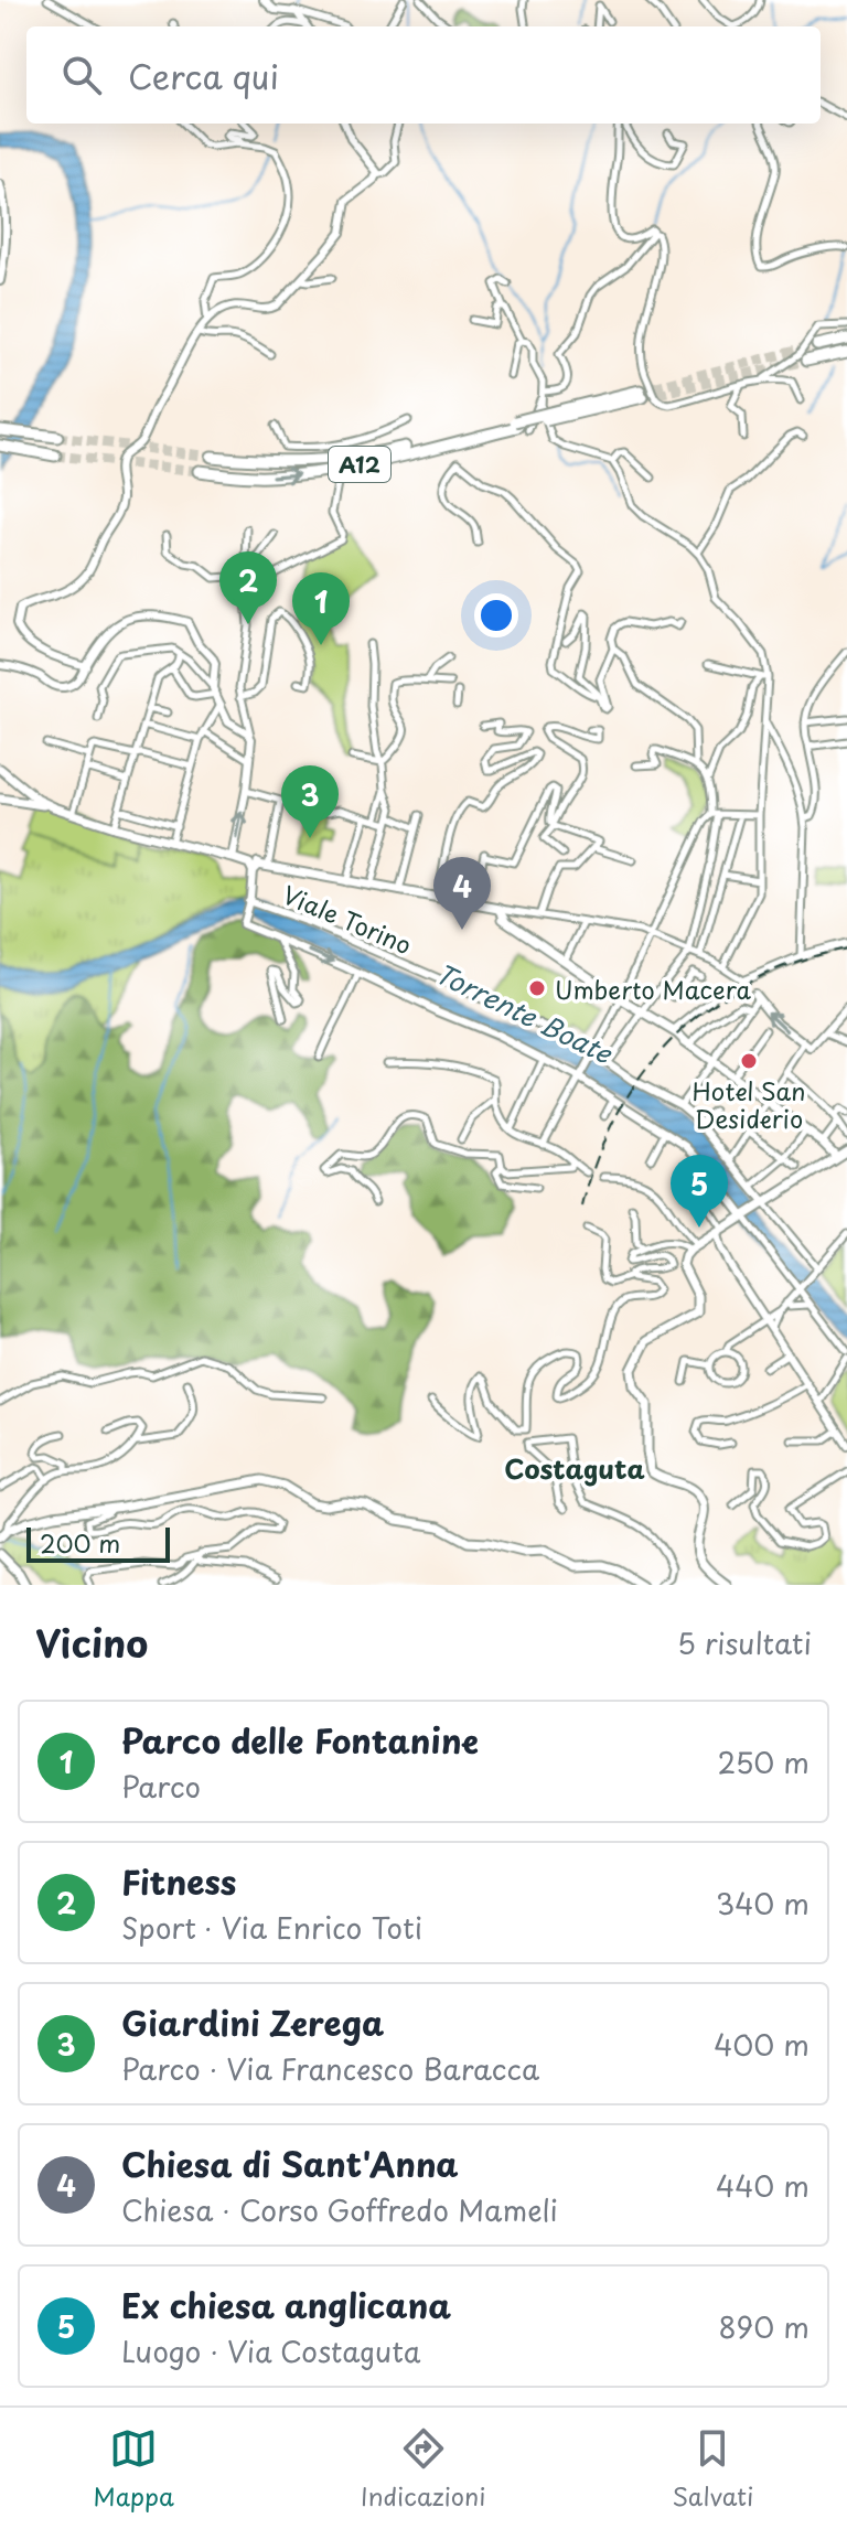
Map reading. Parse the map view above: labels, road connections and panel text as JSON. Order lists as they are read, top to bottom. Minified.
{"streets":{"highway":["A12"],"street":["Viale Torino"]},"districts":["Costaguta"],"water":["Torrente Boate"],"places":["Umberto Macera","Hotel San Desiderio"],"scale_bar":"200 m","page":{"search":"Cerca qui","pins":["2","1","3","4","5"],"scale":"200 m","heading":["Vicino","5 risultati"],"list":[{"mark":"1","name":"Parco delle Fontanine","note":"Parco","value":"250 m"},{"mark":"2","name":"Fitness","note":"Sport · Via Enrico Toti","value":"340 m"},{"mark":"3","name":"Giardini Zerega","note":"Parco · Via Francesco Baracca","value":"400 m"},{"mark":"4","name":"Chiesa di Sant'Anna","note":"Chiesa · Corso Goffredo Mameli","value":"440 m"},{"mark":"5","name":"Ex chiesa anglicana","note":"Luogo · Via Costaguta","value":"890 m"}],"nav":["Mappa","Indicazioni","Salvati"]}}
